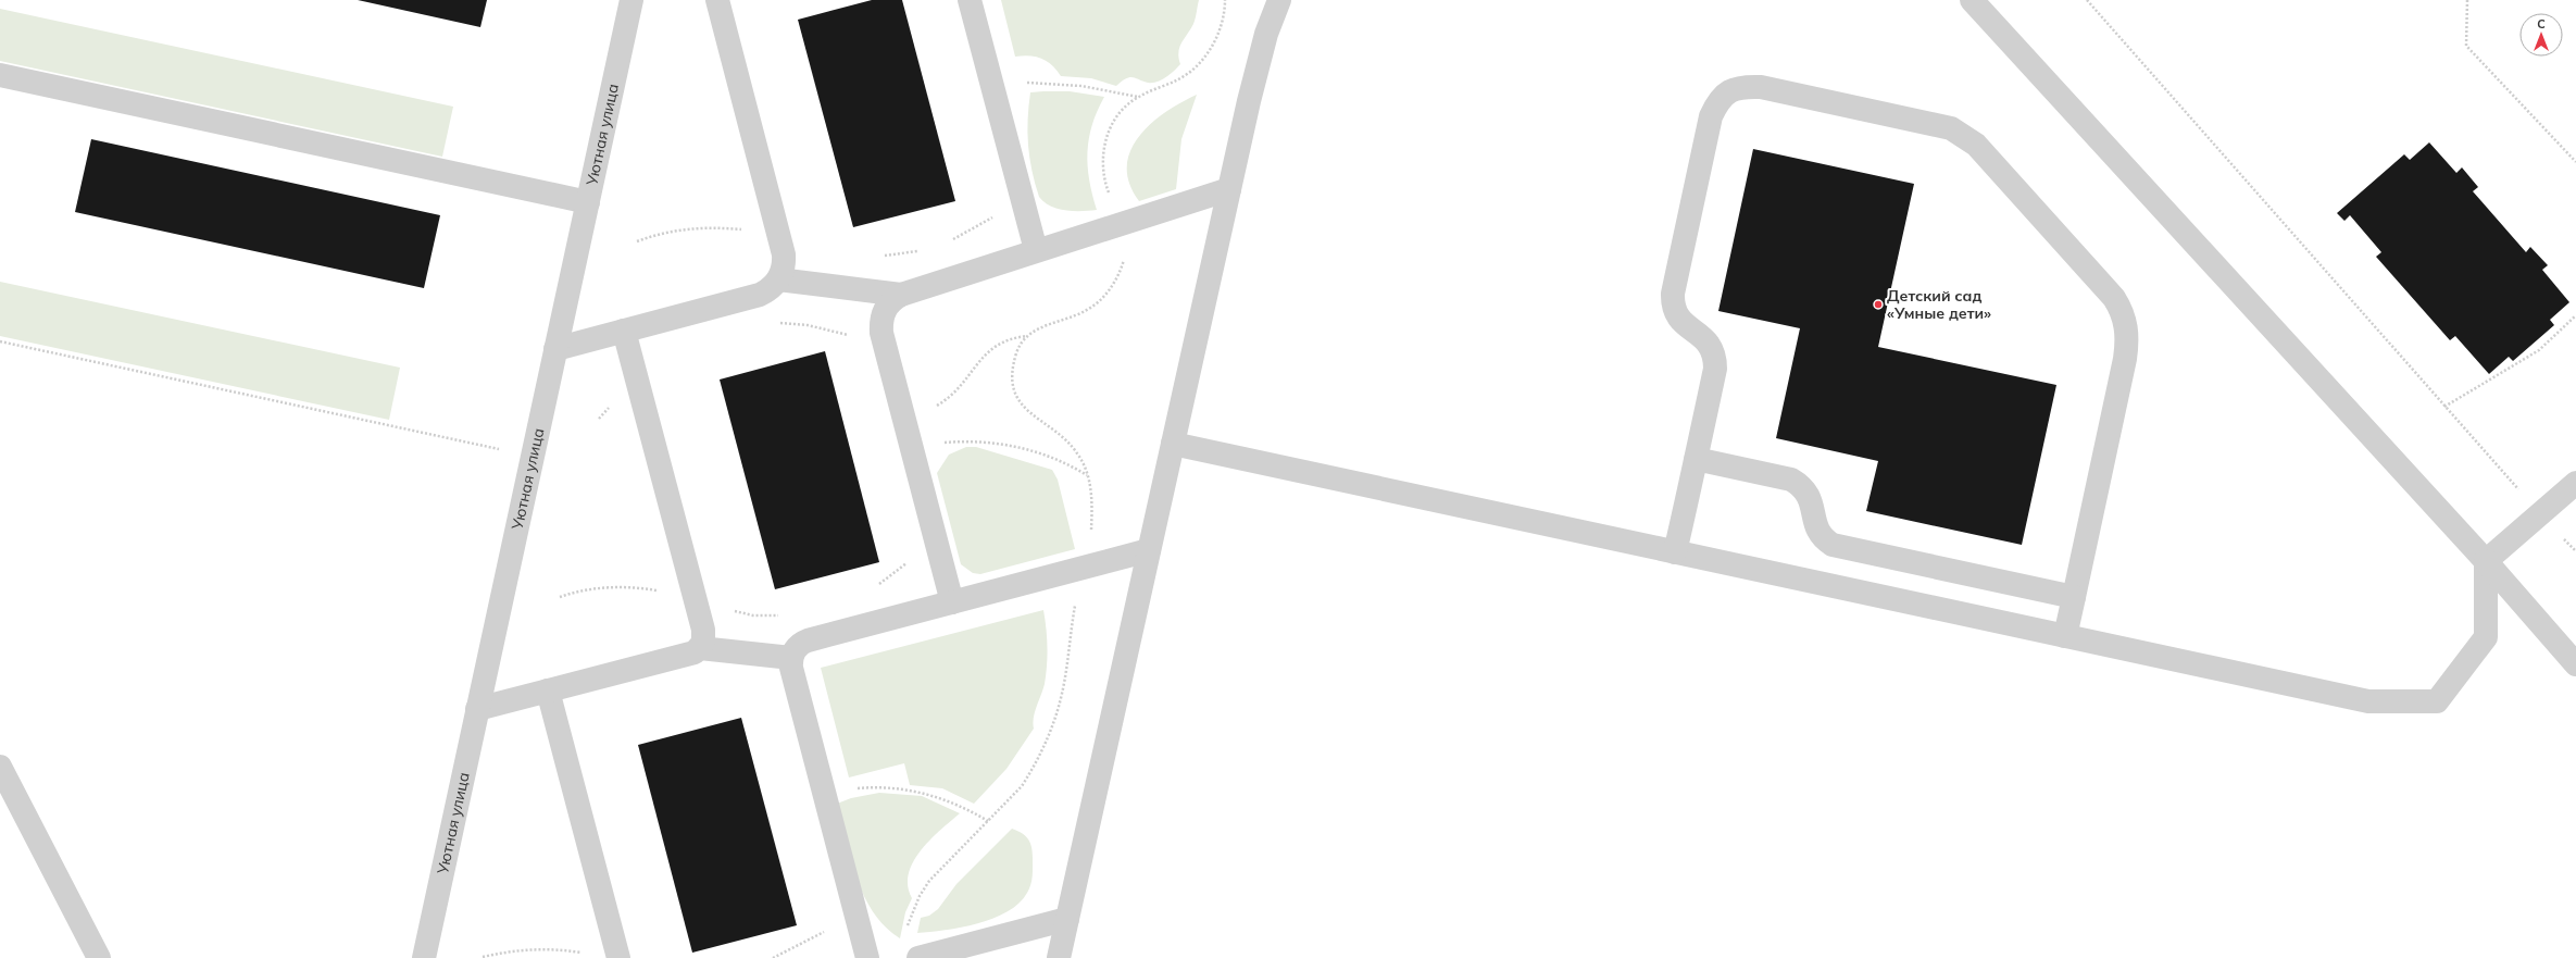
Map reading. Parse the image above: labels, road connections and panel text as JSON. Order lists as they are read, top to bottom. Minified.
{"streets":{"street":["Уютная улица"]},"places":["Детский сад «Умные дети»"],"north":"top"}
